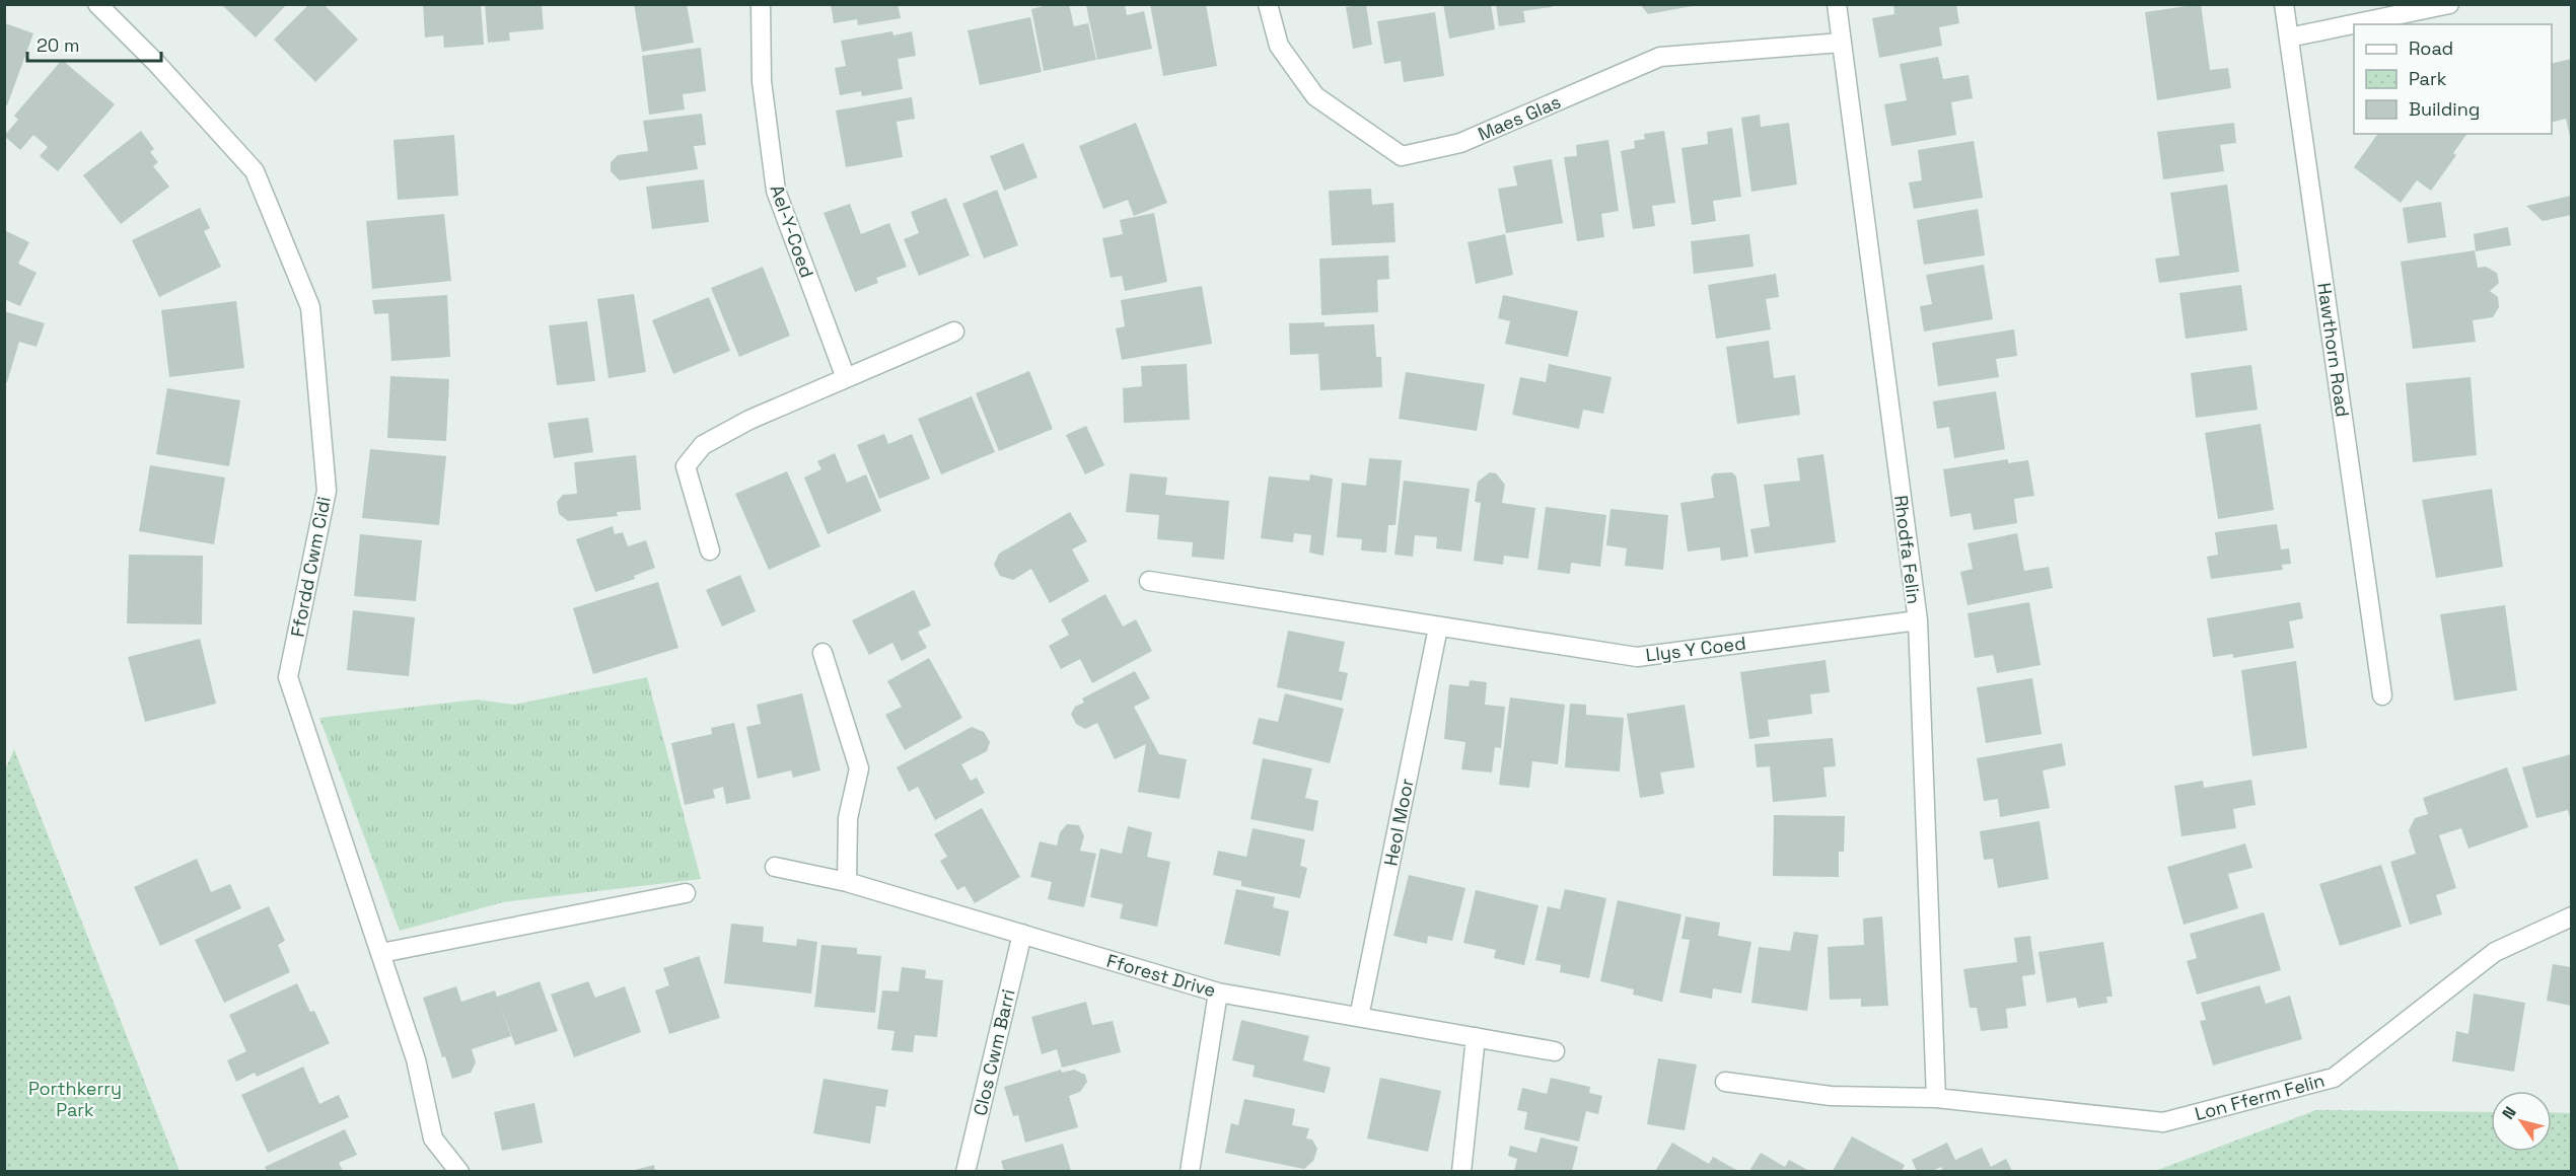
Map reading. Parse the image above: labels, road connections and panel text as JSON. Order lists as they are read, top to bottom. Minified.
{"streets":{"street":["Maes Glas","Ael-Y-Coed","Hawthorn Road","Rhodfa Felin","Ffordd Cwm Cidi","Llys Y Coed","Heol Moor","Fforest Drive","Clos Cwm Barri","Lon Fferm Felin"]},"crossings":[["Maes Glas","Rhodfa Felin"],["Rhodfa Felin","Llys Y Coed"],["Rhodfa Felin","Lon Fferm Felin"],["Llys Y Coed","Heol Moor"],["Heol Moor","Fforest Drive"],["Fforest Drive","Clos Cwm Barri"]],"parks":["Porthkerry Park"],"legend":["Road","Park","Building"],"scale_bar":"20 m","north":"top left"}
